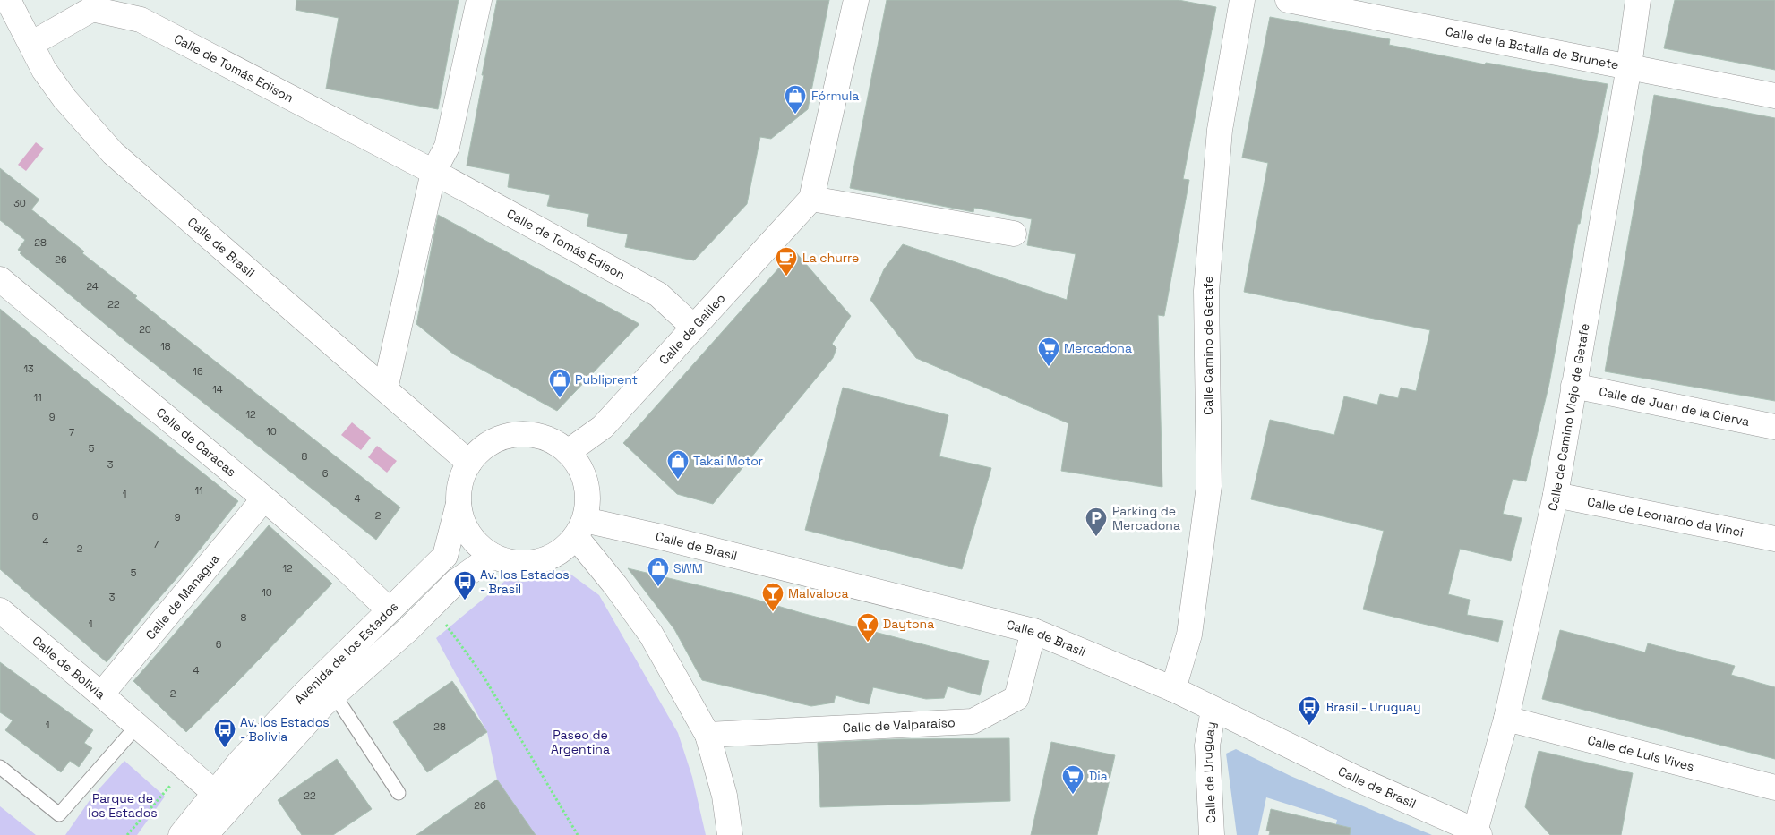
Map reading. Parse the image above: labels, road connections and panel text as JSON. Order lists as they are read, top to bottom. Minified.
{"streets":{"street":["Calle de la Batalla de Brunete","Calle de Tomás Edison","Calle de Brasil","Calle de Galileo","Calle Camino de Getafe","Calle de Juan de la Cierva","Calle de Camino Viejo de Getafe","Calle de Caracas","Calle de Leonardo da Vinci","Calle de Managua","Avenida de los Estados","Calle de Bolivia","Calle de Valparaíso","Calle de Luis Vives","Calle de Uruguay"]},"crossings":[["Calle de la Batalla de Brunete","Calle de Camino Viejo de Getafe"],["Calle de Tomás Edison","Calle de Brasil"],["Calle de Tomás Edison","Calle de Galileo"],["Calle de Brasil","Calle de Galileo"],["Calle de Brasil","Calle Camino de Getafe"],["Calle de Brasil","Calle de Camino Viejo de Getafe"],["Calle de Brasil","Avenida de los Estados"],["Calle de Brasil","Calle de Valparaíso"],["Calle de Brasil","Calle de Uruguay"],["Calle de Galileo","Avenida de los Estados"],["Calle de Juan de la Cierva","Calle de Camino Viejo de Getafe"],["Calle de Camino Viejo de Getafe","Calle de Leonardo da Vinci"],["Calle de Camino Viejo de Getafe","Calle de Luis Vives"],["Calle de Caracas","Calle de Managua"],["Calle de Caracas","Avenida de los Estados"],["Calle de Managua","Calle de Bolivia"],["Avenida de los Estados","Calle de Bolivia"]],"parks":["Paseo de Argentina","Parque de los Estados"],"places":{"shop":["Fórmula","Publiprent","Takai Motor","SWM"],"cafe":["La churre"],"supermarket":["Mercadona","Dia"],"parking":["Parking de Mercadona"],"bus stop":["Av. los Estados - Brasil","Brasil - Uruguay","Av. los Estados - Bolivia"],"bar":["Malvaloca","Daytona"]},"house_numbers":["30","28","26","24","22","20","18","13","16","14","11","12","9","10","7","5","8","3","6","11","1","4","2","6","9","4","7","2","12","5","10","3","8","1","6","4","2","1","28","22","26"]}
